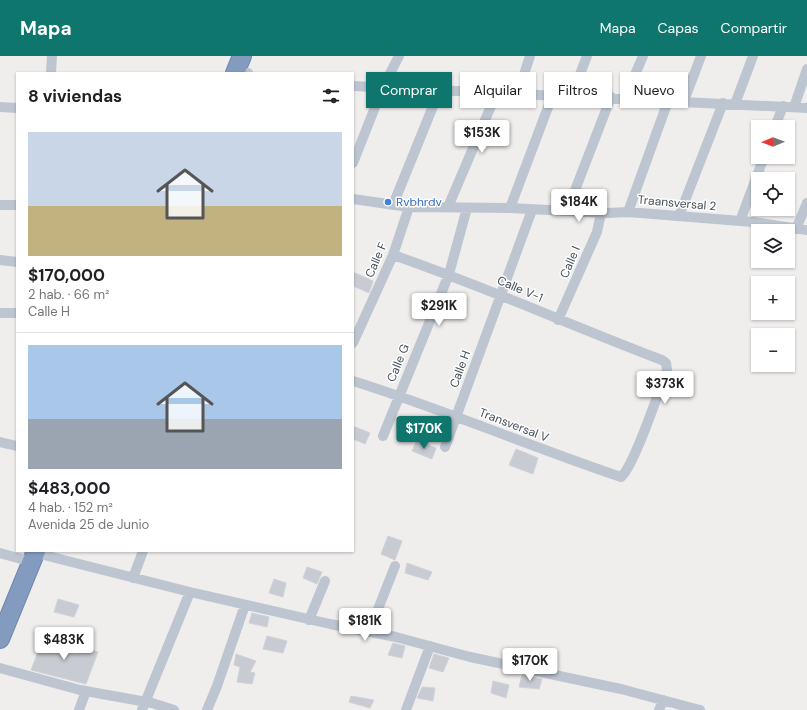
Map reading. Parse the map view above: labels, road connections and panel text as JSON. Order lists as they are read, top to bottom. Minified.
{"streets":{"street":["Traansversal 2","Calle F","Calle I","Calle V-1","Calle G","Calle H","Transversal V"]},"crossings":[["Traansversal 2","Calle F"],["Traansversal 2","Calle I"],["Traansversal 2","Calle G"],["Traansversal 2","Calle H"],["Calle F","Calle V-1"],["Calle I","Calle V-1"],["Calle V-1","Calle G"],["Calle V-1","Calle H"],["Calle V-1","Transversal V"],["Calle G","Transversal V"],["Calle H","Transversal V"]],"places":["Rvbhrdv"],"north":"left","page":{"header":"Mapa","nav":["Mapa","Capas","Compartir"],"chip":["Comprar","Alquilar","Filtros","Nuevo"],"heading":"8 viviendas","map_buttons":["+","−"],"price":["$153K","$184K","$291K","$373K","$170K","$181K","$483K","$170K"],"list":[{"name":"$170,000","note":"2 hab. · 66 m² · Calle H"},{"name":"$483,000","note":"4 hab. · 152 m² · Avenida 25 de Junio"}]}}
